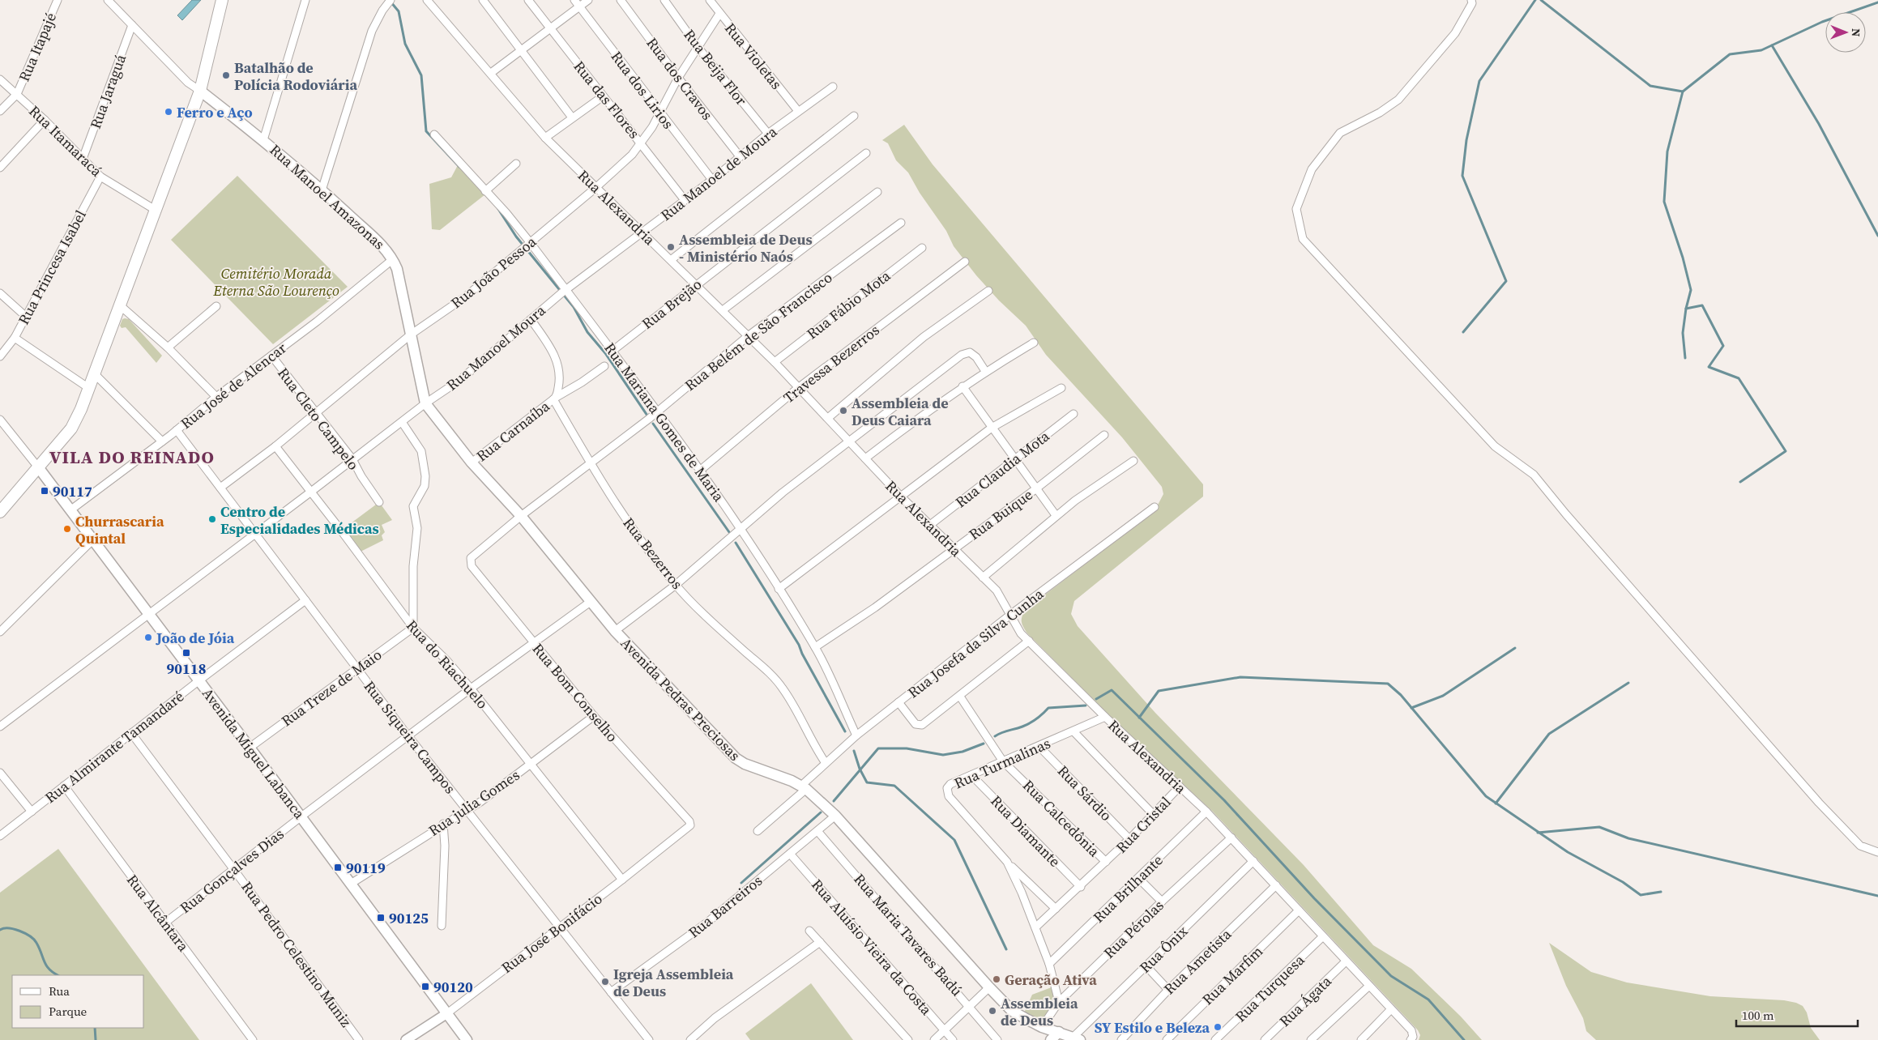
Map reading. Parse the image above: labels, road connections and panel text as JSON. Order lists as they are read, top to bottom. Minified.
{"streets":{"main road":["Rua Manoel Amazonas","Avenida Pedras Preciosas","Avenida Miguel Labanca"],"street":["Rua Itapajé","Rua Violetas","Rua Beija Flor","Rua dos Cravos","Rua dos Lirios","Rua Jaraguá","Rua das Flores","Rua Itamaracá","Rua Manoel de Moura","Rua Alexandria","Rua Princesa Isabel","Rua João Pessoa","Rua Brejão","Rua Fábio Mota","Rua Belém de São Francisco","Rua Manoel Moura","Travessa Bezerros","Rua José de Alencar","Rua Cleto Campelo","Rua Mariana Gomes de Maria","Rua Carnaíba","Rua Claudia Mota","Rua Buique","Rua Bezerros","Rua Josefa da Silva Cunha","Rua do Riachuelo","Rua Treze de Maio","Rua Bom Conselho","Rua Siqueira Campos","Rua Almirante Tamandaré","Rua Turmalinas","Rua Sárdio","Rua julia Gomes","Rua Calcedônia","Rua Cristal","Rua Diamante","Rua Gonçalves Dias","Rua Brilhante","Rua Barreiros","Rua Alcântara","Rua Pérolas","Rua José Bonifácio","Rua Maria Tavares Badú","Rua Aluísio Vieira da Costa","Rua Ônix","Rua Pedro Celestino Muniz","Rua Ametista","Rua Marfim","Rua Turquesa","Rua Ágata"]},"crossings":[["Rua Itapajé","Rua Itamaracá"],["Rua Violetas","Rua Manoel de Moura"],["Rua Violetas","Rua João Pessoa"],["Rua Beija Flor","Rua Manoel de Moura"],["Rua Beija Flor","Rua João Pessoa"],["Rua dos Cravos","Rua Manoel de Moura"],["Rua dos Cravos","Rua João Pessoa"],["Rua dos Lirios","Rua Manoel de Moura"],["Rua dos Lirios","Rua João Pessoa"],["Rua Jaraguá","Rua Itamaracá"],["Rua das Flores","Rua Manoel de Moura"],["Rua das Flores","Rua João Pessoa"],["Rua Itamaracá","Rua Princesa Isabel"],["Rua Manoel de Moura","Rua Alexandria"],["Rua Manoel de Moura","Rua Manoel Moura"],["Rua Manoel de Moura","Rua Mariana Gomes de Maria"],["Rua Manoel Amazonas","Rua João Pessoa"],["Rua Manoel Amazonas","Rua Manoel Moura"],["Rua Manoel Amazonas","Rua José de Alencar"],["Rua Manoel Amazonas","Avenida Pedras Preciosas"],["Rua Alexandria","Rua João Pessoa"],["Rua Alexandria","Rua Brejão"],["Rua Alexandria","Rua Fábio Mota"],["Rua Alexandria","Rua Belém de São Francisco"],["Rua Alexandria","Travessa Bezerros"],["Rua Alexandria","Rua Claudia Mota"],["Rua Alexandria","Rua Buique"],["Rua Alexandria","Rua Josefa da Silva Cunha"],["Rua Alexandria","Rua Turmalinas"],["Rua Alexandria","Rua Cristal"],["Rua Alexandria","Rua Brilhante"],["Rua Alexandria","Rua Pérolas"],["Rua Alexandria","Rua Ônix"],["Rua Alexandria","Rua Ametista"],["Rua Alexandria","Rua Marfim"],["Rua Alexandria","Rua Turquesa"],["Rua Alexandria","Rua Ágata"],["Rua João Pessoa","Rua Cleto Campelo"],["Rua João Pessoa","Rua Mariana Gomes de Maria"],["Rua João Pessoa","Rua do Riachuelo"],["Rua João Pessoa","Rua Siqueira Campos"],["Rua Brejão","Rua Mariana Gomes de Maria"],["Rua Belém de São Francisco","Rua Mariana Gomes de Maria"],["Rua Belém de São Francisco","Rua Bezerros"],["Rua Belém de São Francisco","Rua Bom Conselho"],["Rua Belém de São Francisco","Avenida Pedras Preciosas"],["Rua Manoel Moura","Rua Cleto Campelo"],["Rua Manoel Moura","Rua Mariana Gomes de Maria"],["Rua Manoel Moura","Rua do Riachuelo"],["Rua Manoel Moura","Avenida Pedras Preciosas"],["Rua Manoel Moura","Rua Siqueira Campos"],["Rua Manoel Moura","Avenida Miguel Labanca"],["Travessa Bezerros","Rua Mariana Gomes de Maria"],["Rua José de Alencar","Rua Cleto Campelo"],["Rua José de Alencar","Rua Siqueira Campos"],["Rua José de Alencar","Avenida Miguel Labanca"],["Rua Mariana Gomes de Maria","Rua Buique"],["Rua Mariana Gomes de Maria","Rua Josefa da Silva Cunha"],["Rua Carnaíba","Rua Bezerros"],["Rua Carnaíba","Avenida Pedras Preciosas"],["Rua Bezerros","Rua Josefa da Silva Cunha"],["Rua Josefa da Silva Cunha","Avenida Pedras Preciosas"],["Rua do Riachuelo","Rua Treze de Maio"],["Rua do Riachuelo","Rua julia Gomes"],["Rua do Riachuelo","Rua Gonçalves Dias"],["Rua do Riachuelo","Rua José Bonifácio"],["Rua Treze de Maio","Rua Siqueira Campos"],["Rua Treze de Maio","Avenida Miguel Labanca"],["Rua Bom Conselho","Rua julia Gomes"],["Rua Bom Conselho","Rua Gonçalves Dias"],["Rua Bom Conselho","Rua José Bonifácio"],["Avenida Pedras Preciosas","Rua Gonçalves Dias"],["Avenida Pedras Preciosas","Rua Barreiros"],["Avenida Pedras Preciosas","Rua Pérolas"],["Avenida Pedras Preciosas","Rua Ônix"],["Rua Siqueira Campos","Rua Almirante Tamandaré"],["Rua Siqueira Campos","Rua julia Gomes"],["Rua Siqueira Campos","Rua Gonçalves Dias"],["Rua Siqueira Campos","Rua Barreiros"],["Rua Siqueira Campos","Rua José Bonifácio"],["Rua Almirante Tamandaré","Avenida Miguel Labanca"],["Rua Almirante Tamandaré","Rua Alcântara"],["Rua Almirante Tamandaré","Rua Pedro Celestino Muniz"],["Avenida Miguel Labanca","Rua julia Gomes"],["Avenida Miguel Labanca","Rua Gonçalves Dias"],["Avenida Miguel Labanca","Rua José Bonifácio"],["Rua Turmalinas","Rua Sárdio"],["Rua Turmalinas","Rua Calcedônia"],["Rua Turmalinas","Rua Cristal"],["Rua Turmalinas","Rua Diamante"],["Rua Turmalinas","Rua Brilhante"],["Rua Turmalinas","Rua Pérolas"],["Rua Sárdio","Rua Cristal"],["Rua Calcedônia","Rua Cristal"],["Rua Cristal","Rua Diamante"],["Rua Gonçalves Dias","Rua Alcântara"],["Rua Gonçalves Dias","Rua Pedro Celestino Muniz"],["Rua Barreiros","Rua Maria Tavares Badú"],["Rua Barreiros","Rua Aluísio Vieira da Costa"]],"districts":["VILA DO REINADO"],"parks":["Cemitério Morada Eterna São Lourenço"],"places":{"other":["Batalhão de Polícia Rodoviária","Ferro e Aço","Assembleia de Deus - Ministério Naós","Assembleia de Deus Caiara","Centro de Especialidades Médicas","Churrascaria Quintal","João de Jóia","Geração Ativa","Igreja Assembleia de Deus","Assembleia de Deus","SY Estilo e Beleza"],"transit":["90117","90118","90119","90125","90120"]},"legend":["Rua","Parque"],"scale_bar":"100 m","north":"right"}
